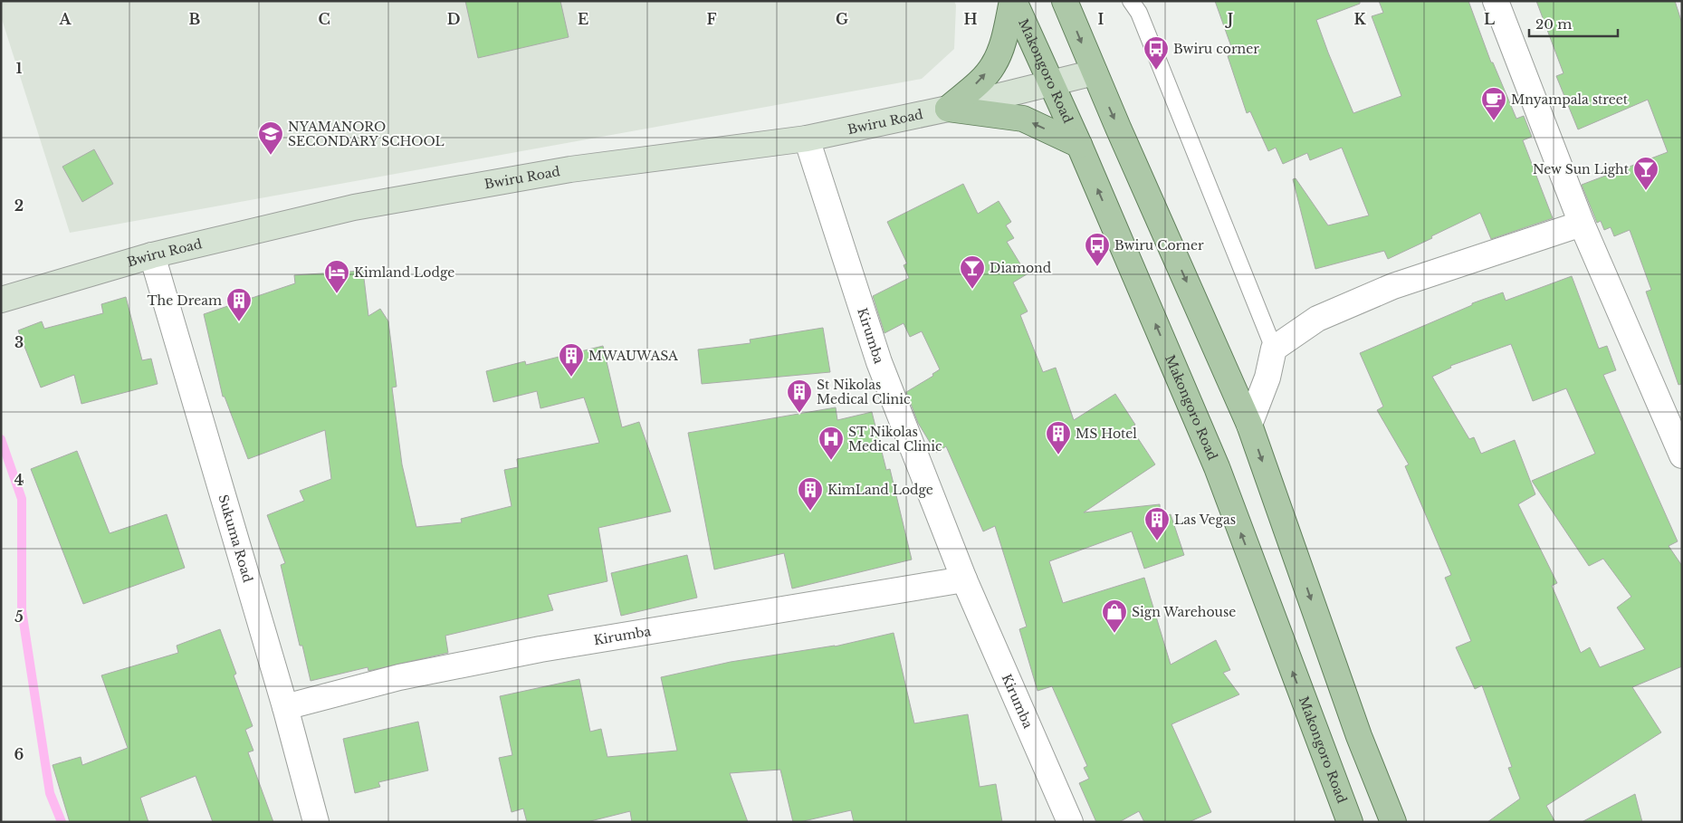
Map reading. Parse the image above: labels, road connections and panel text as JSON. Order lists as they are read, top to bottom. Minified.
{"streets":{"main road":["Makongoro Road","Bwiru Road"],"street":["Kirumba","Sukuma Road"]},"crossings":[["Makongoro Road","Bwiru Road"],["Bwiru Road","Kirumba"],["Bwiru Road","Sukuma Road"],["Kirumba","Sukuma Road"]],"places":{"bus stop":["Bwiru corner","Bwiru Corner"],"cafe":["Mnyampala street"],"school or university":["NYAMANORO SECONDARY SCHOOL"],"bar":["New Sun Light","Diamond"],"hotel":["Kimland Lodge"],"building":["The Dream","MWAUWASA","St Nikolas Medical Clinic","MS Hotel","KimLand Lodge","Las Vegas"],"hospital":["ST Nikolas Medical Clinic"],"shop":["Sign Warehouse"]},"scale_bar":"20 m","grid":{"columns":["A","B","C","D","E","F","G","H","I","J","K","L"],"rows":["1","2","3","4","5","6"]}}
